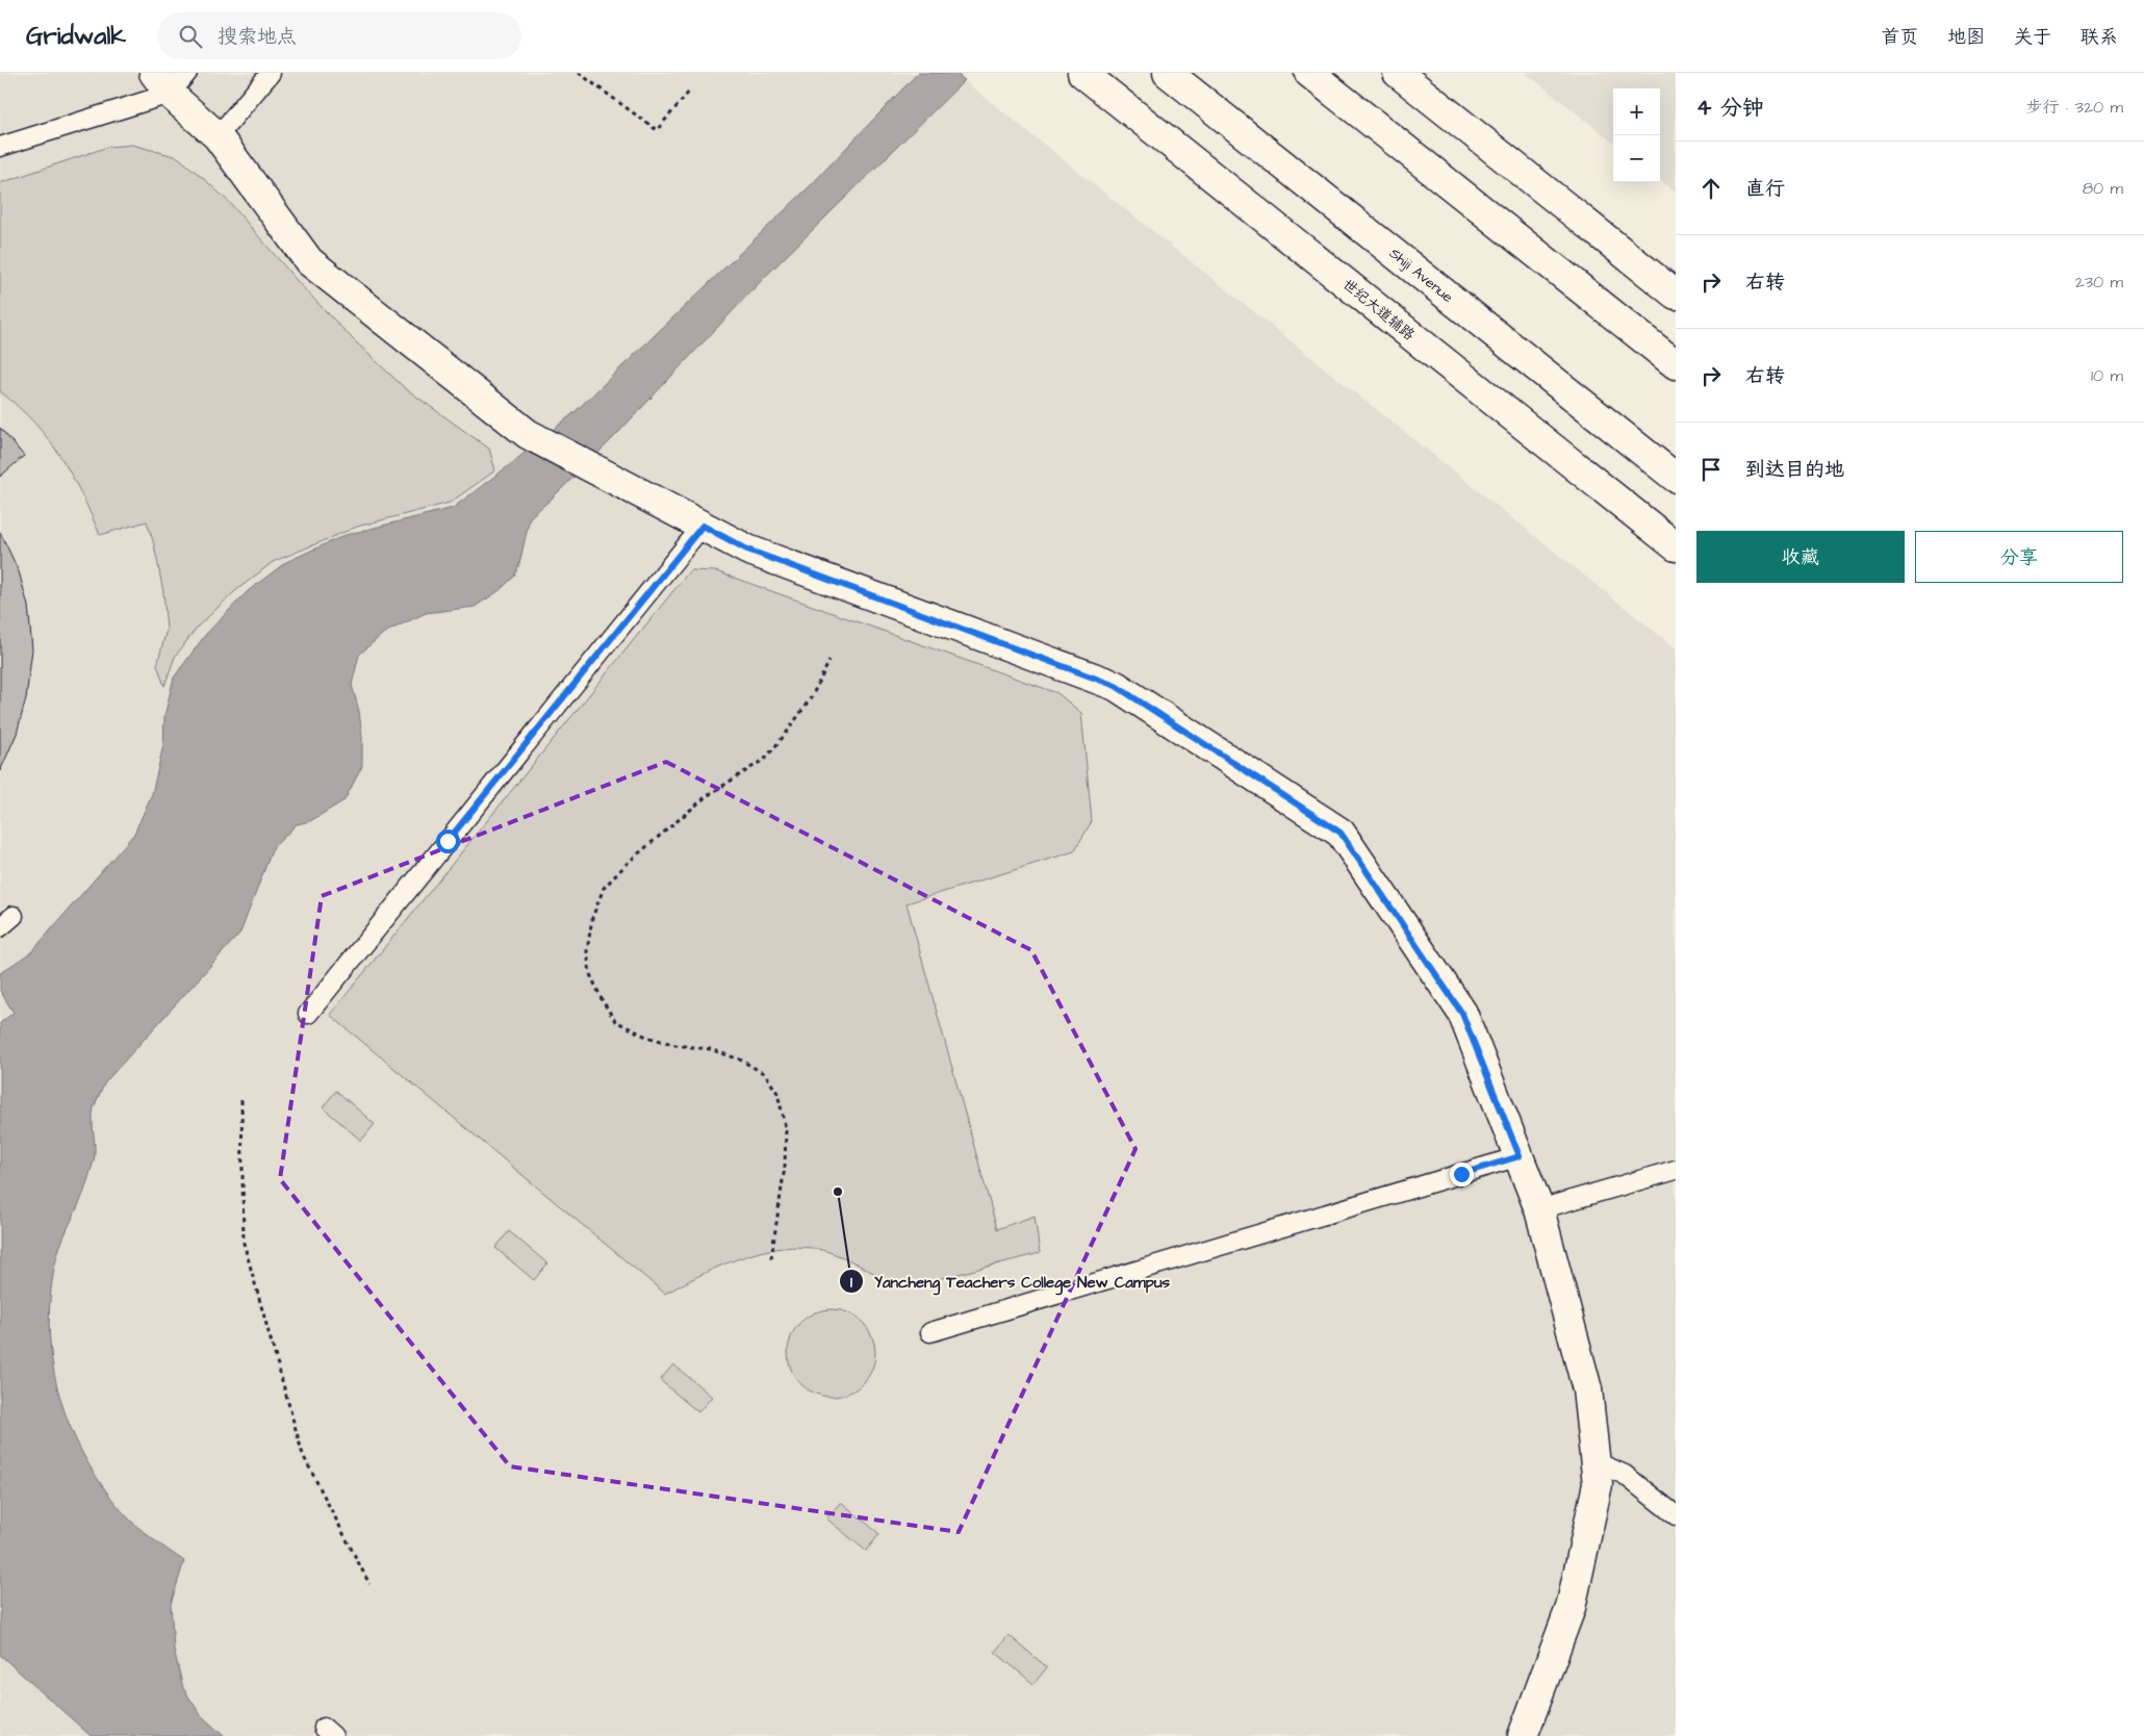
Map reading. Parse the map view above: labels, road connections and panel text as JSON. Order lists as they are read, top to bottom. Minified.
{"streets":{"street":["Shiji Avenue","世纪大道辅路"]},"places":["Yancheng Teachers College New Campus"],"page":{"header":"Gridwalk","search":"搜索地点","nav":["首页","地图","关于","联系"],"heading":["4 分钟","步行 · 320 m"],"map_buttons":["+","−"],"list":[["直行","80 m"],["右转","230 m"],["右转","10 m"],"到达目的地"],"buttons":["收藏","分享"]}}
